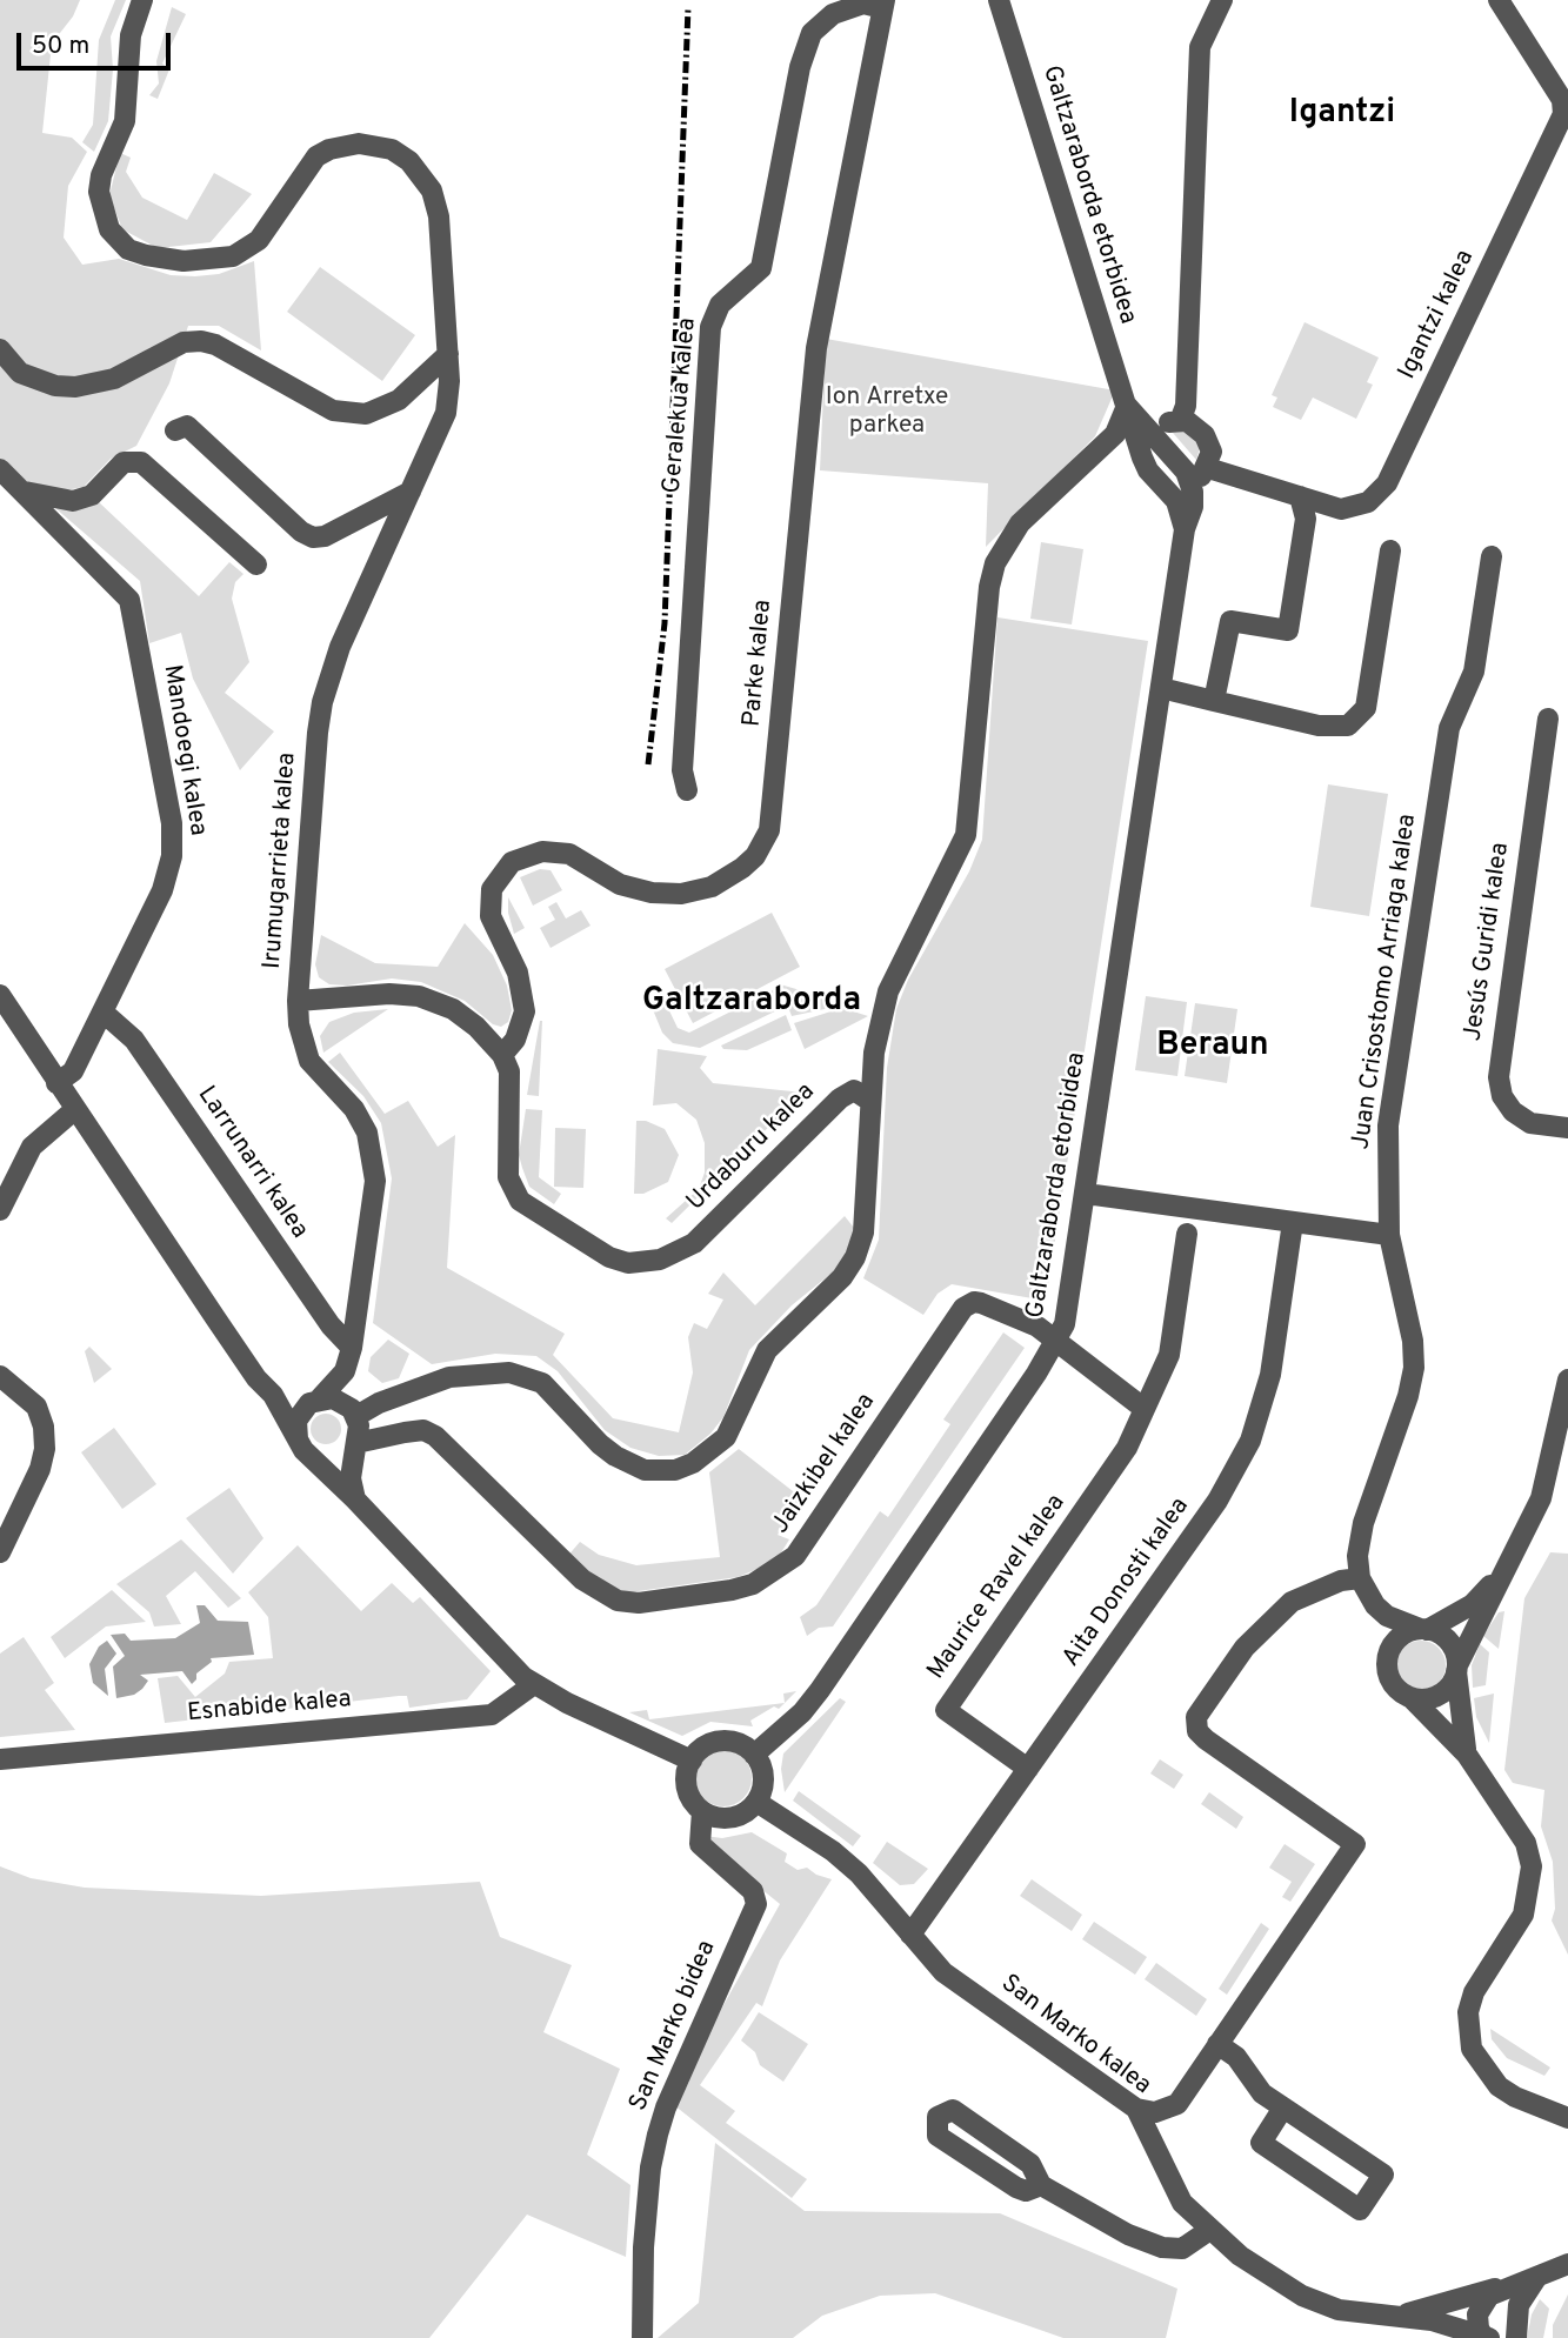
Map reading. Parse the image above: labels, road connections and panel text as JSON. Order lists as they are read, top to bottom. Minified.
{"streets":{"street":["Galtzaraborda etorbidea","Igantzi kalea","Geralekua kalea","Parke kalea","Mandoegi kalea","Irumugarrieta kalea","Jesús Guridi kalea","Juan Crisostomo Arriaga kalea","Urdaburu kalea","Larrunarri kalea","Jaizkibel kalea","Aita Donosti kalea","Maurice Ravel kalea","Esnabide kalea","San Marko bidea","San Marko kalea"]},"crossings":[["Galtzaraborda etorbidea","Jaizkibel kalea"],["Galtzaraborda etorbidea","San Marko bidea"],["Galtzaraborda etorbidea","San Marko kalea"],["Geralekua kalea","Parke kalea"],["Parke kalea","Urdaburu kalea"],["Mandoegi kalea","Larrunarri kalea"],["Irumugarrieta kalea","Larrunarri kalea"],["Irumugarrieta kalea","Jaizkibel kalea"],["Aita Donosti kalea","Maurice Ravel kalea"],["Aita Donosti kalea","San Marko kalea"],["San Marko bidea","San Marko kalea"]],"districts":["Igantzi","Galtzaraborda","Beraun"],"parks":["Ion Arretxe parkea"],"scale_bar":"50 m"}
